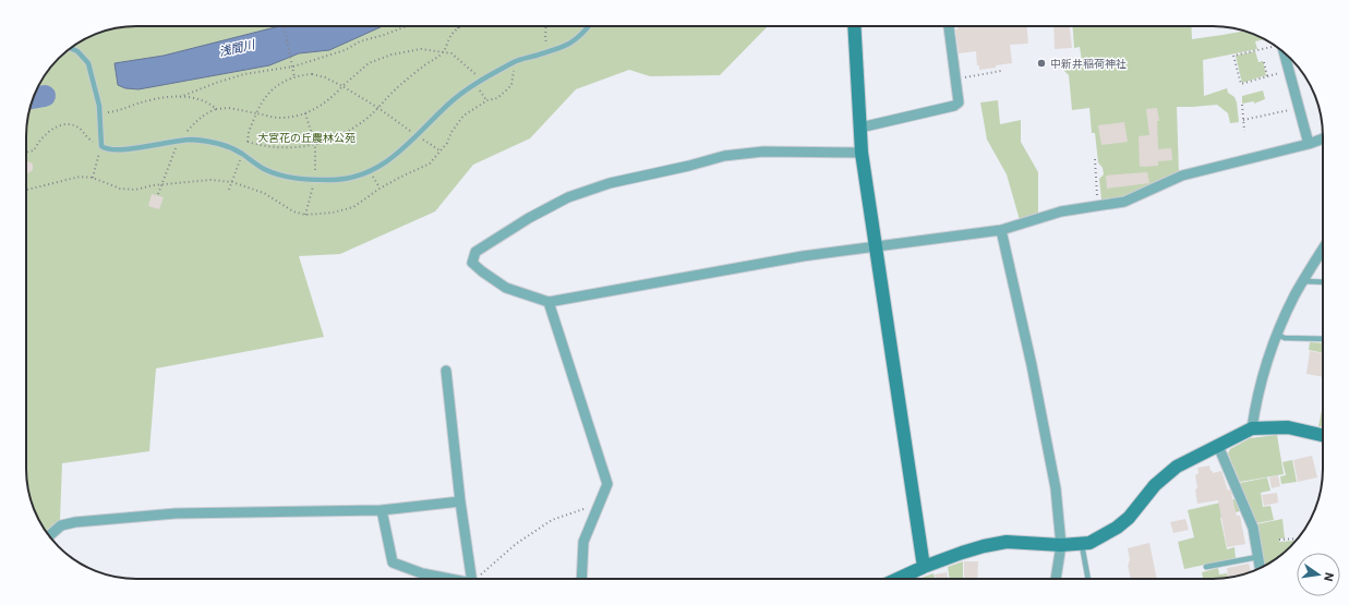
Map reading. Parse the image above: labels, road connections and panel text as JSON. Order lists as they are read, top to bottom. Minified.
{"water":["浅間川"],"parks":["大宮花の丘農林公苑"],"places":["中新井稲荷神社"],"north":"right"}
